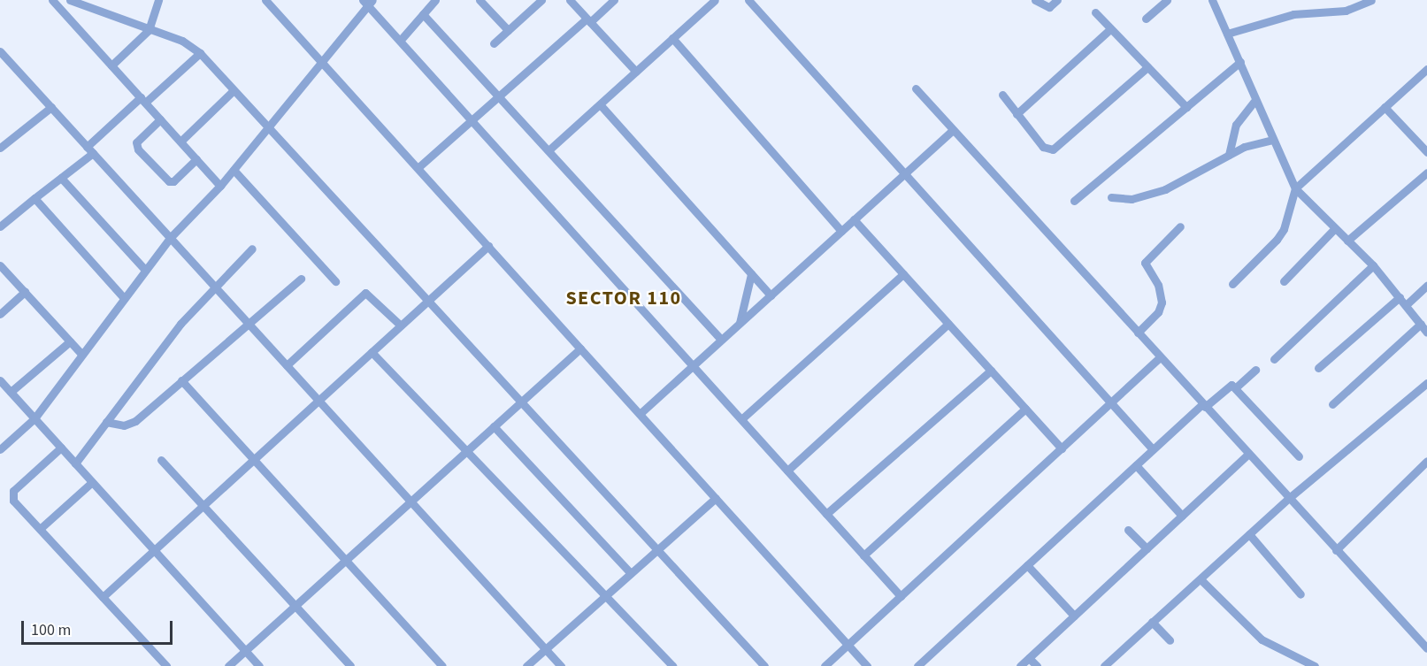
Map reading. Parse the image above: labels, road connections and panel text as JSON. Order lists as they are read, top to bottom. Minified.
{"districts":["SECTOR 110"],"scale_bar":"100 m"}
